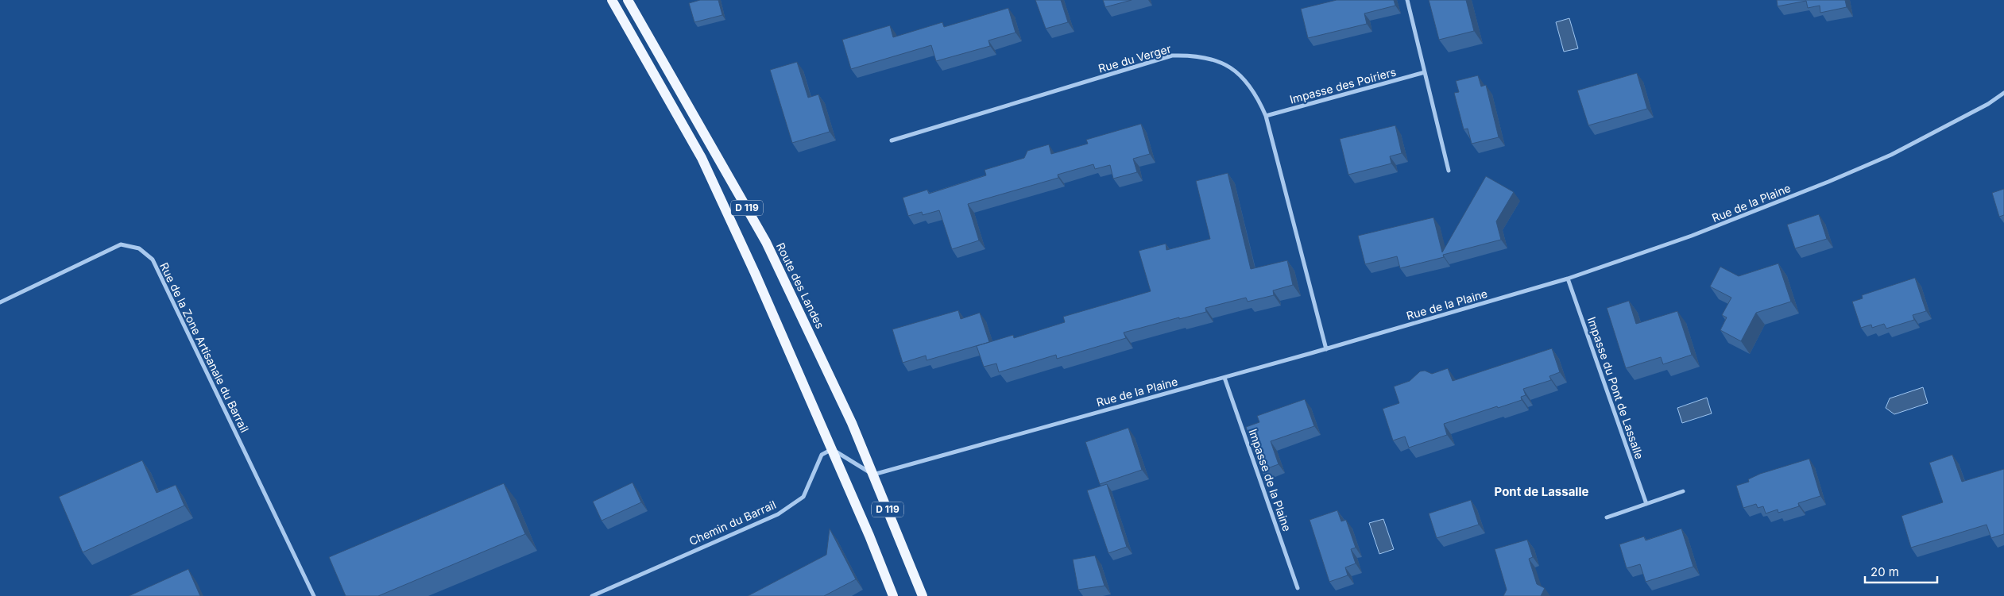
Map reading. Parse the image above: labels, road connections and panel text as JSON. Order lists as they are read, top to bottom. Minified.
{"streets":{"main road":["D 119","Route des Landes"],"street":["Rue du Verger","Impasse des Poiriers","Rue de la Plaine","Rue de la Zone Artisanale du Barrail","Impasse du Pont de Lassalle","Impasse de la Plaine","Chemin du Barrail"]},"crossings":[["Rue du Verger","Impasse des Poiriers"],["Rue du Verger","Rue de la Plaine"],["Rue de la Plaine","Route des Landes"],["Rue de la Plaine","Impasse du Pont de Lassalle"],["Rue de la Plaine","Impasse de la Plaine"]],"districts":["Pont de Lassalle"],"scale_bar":"20 m"}
